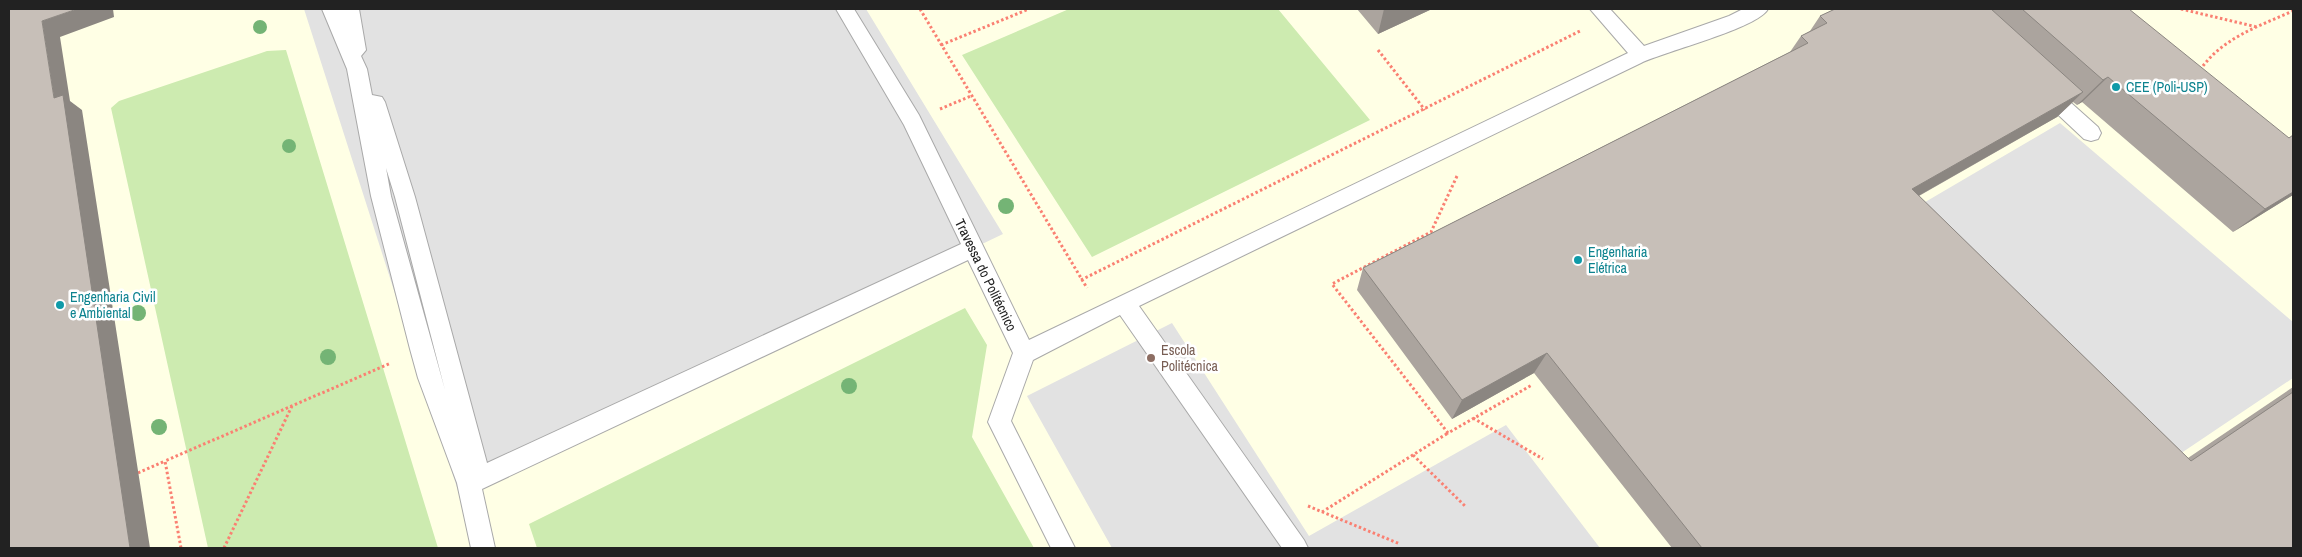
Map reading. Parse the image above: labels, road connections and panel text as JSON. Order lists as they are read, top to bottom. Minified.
{"streets":{"lane":["Travessa do Politécnico"]},"places":["CEE (Poli-USP)","Engenharia Elétrica","Engenharia Civil e Ambiental","Escola Politécnica"]}
